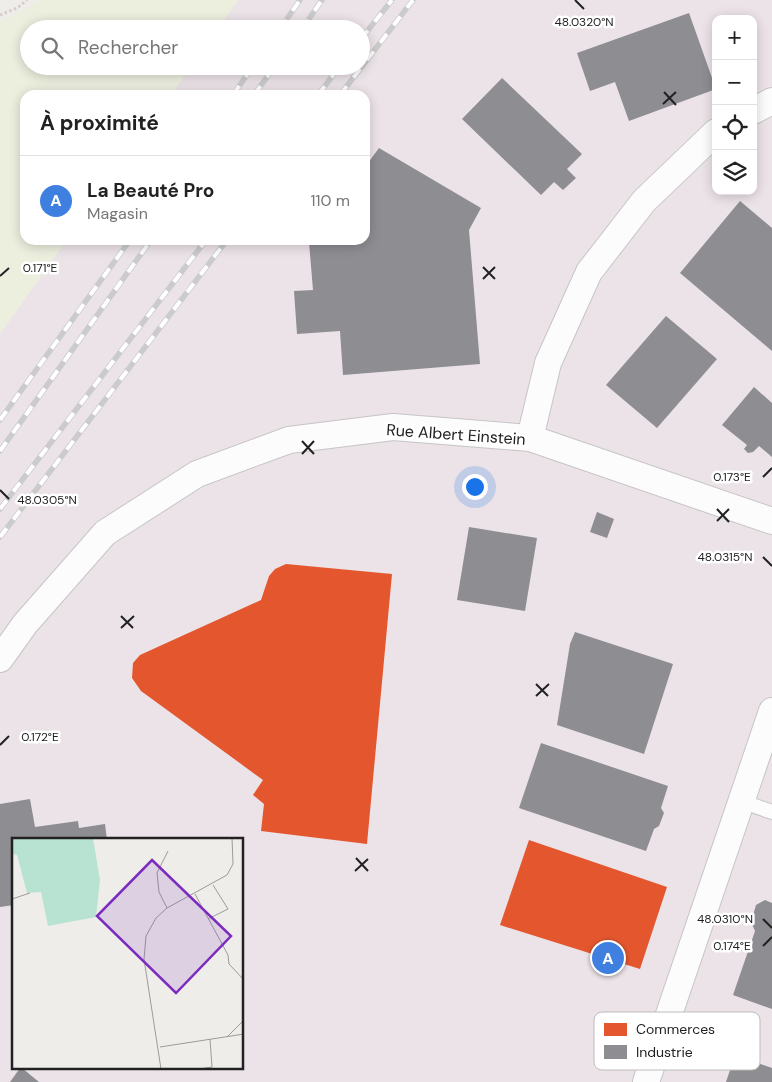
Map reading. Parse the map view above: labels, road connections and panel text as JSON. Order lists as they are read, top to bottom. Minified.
{"streets":{"street":["Rue Albert Einstein"]},"legend":["Commerces","Industrie"],"page":{"map_buttons":["+","−"],"search":"Rechercher","heading":"À proximité","list":[{"mark":"A","name":"La Beauté Pro","note":"Magasin","value":"110 m"}],"pins":"A"},"coordinates":["48.0320°N","0.171°E","0.173°E","48.0305°N","48.0315°N","0.172°E","48.0310°N","0.174°E"]}
